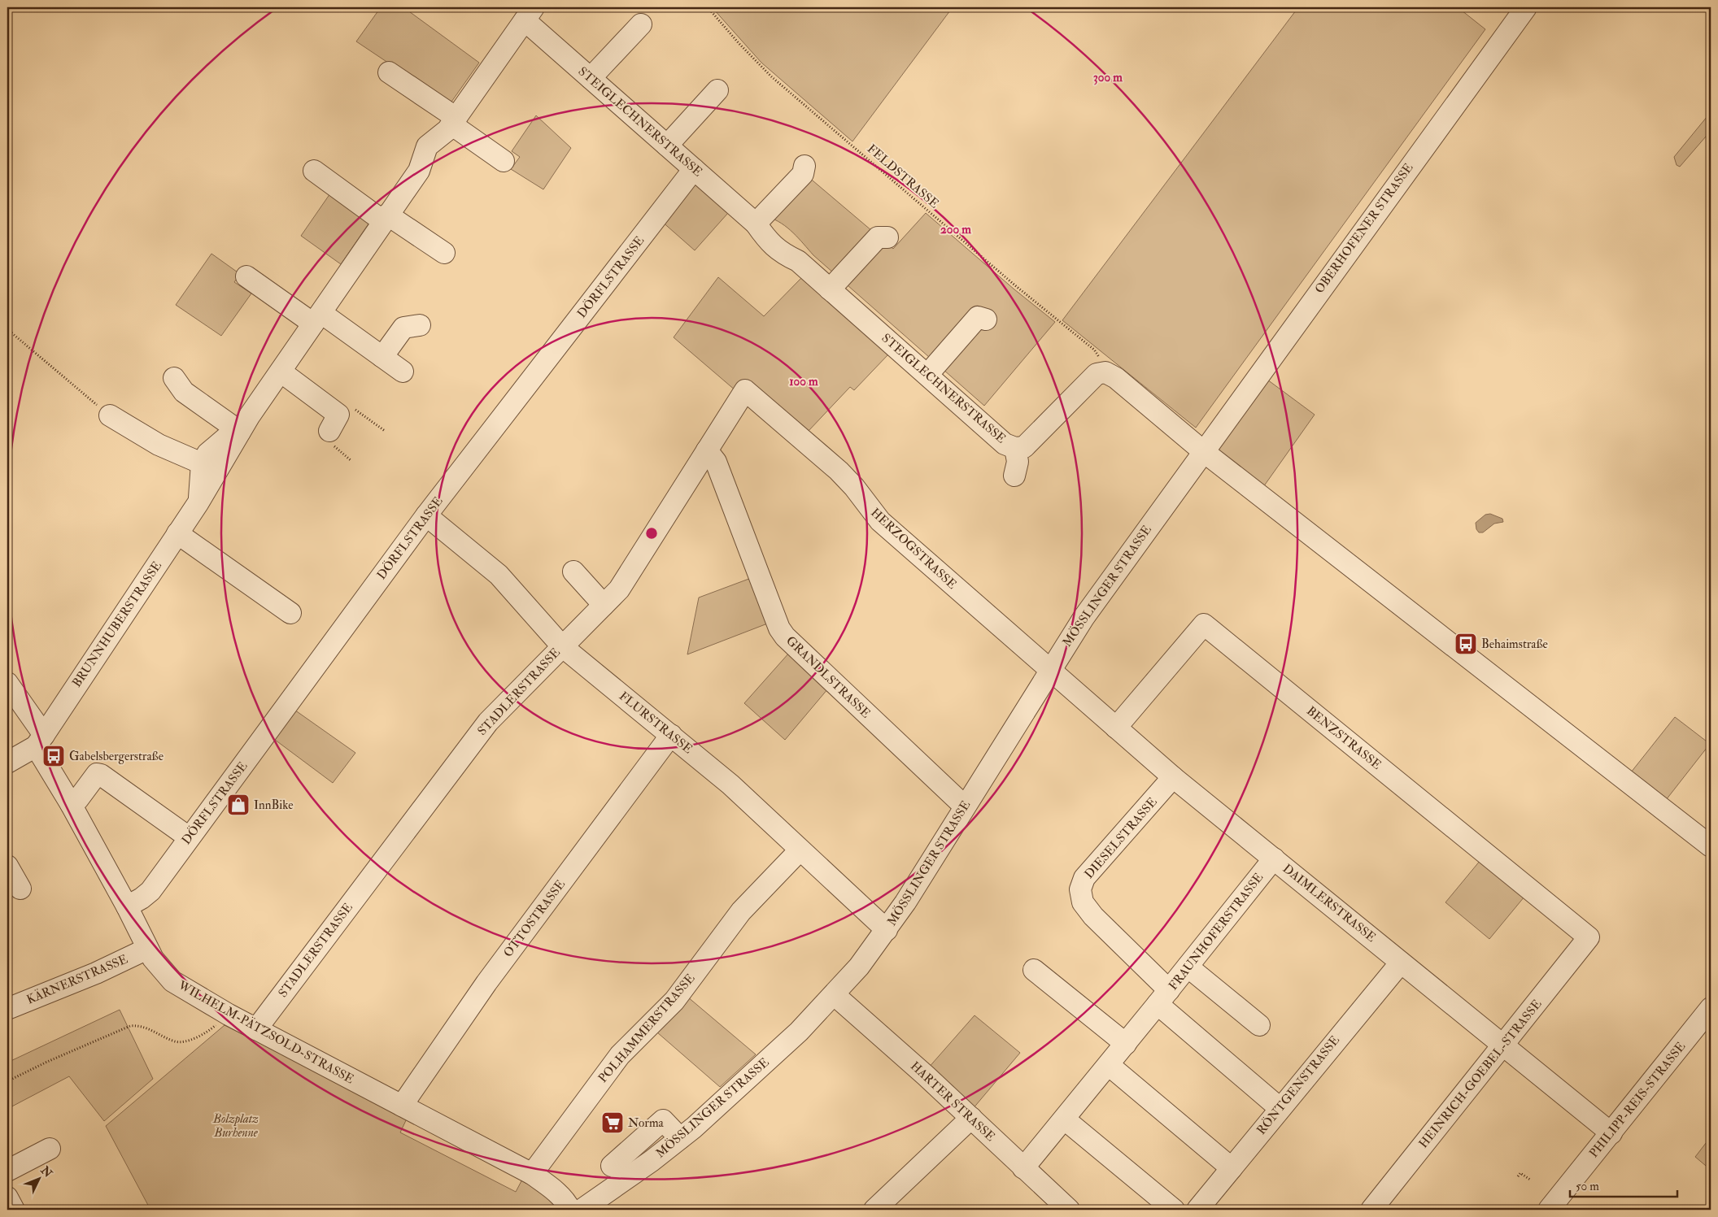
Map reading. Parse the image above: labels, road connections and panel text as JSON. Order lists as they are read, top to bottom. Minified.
{"streets":{"street":["STEIGLECHNERSTRASSE","OBERHOFENER STRASSE","DÖRFLSTRASSE","HERZOGSTRASSE","MÖSSLINGER STRASSE","BRUNNHUBERSTRASSE","GRANDLSTRASSE","STADLERSTRASSE","FLURSTRASSE","BENZSTRASSE","DIESELSTRASSE","DAIMLERSTRASSE","OTTOSTRASSE","FRAUNHOFERSTRASSE","KÄRNERSTRASSE","POLHAMMERSTRASSE","WILHELM-PÄTZSOLD-STRASSE","HEINRICH-GOEBEL-STRASSE","RÖNTGENSTRASSE","PHILIPP-REIS-STRASSE","HARTER STRASSE"],"path":["FELDSTRASSE"]},"crossings":[["STEIGLECHNERSTRASSE","FELDSTRASSE"],["STEIGLECHNERSTRASSE","DÖRFLSTRASSE"],["STEIGLECHNERSTRASSE","BRUNNHUBERSTRASSE"],["OBERHOFENER STRASSE","MÖSSLINGER STRASSE"],["DÖRFLSTRASSE","FLURSTRASSE"],["DÖRFLSTRASSE","WILHELM-PÄTZSOLD-STRASSE"],["HERZOGSTRASSE","MÖSSLINGER STRASSE"],["HERZOGSTRASSE","STADLERSTRASSE"],["HERZOGSTRASSE","DAIMLERSTRASSE"],["MÖSSLINGER STRASSE","GRANDLSTRASSE"],["MÖSSLINGER STRASSE","FLURSTRASSE"],["MÖSSLINGER STRASSE","DAIMLERSTRASSE"],["MÖSSLINGER STRASSE","HARTER STRASSE"],["BRUNNHUBERSTRASSE","WILHELM-PÄTZSOLD-STRASSE"],["GRANDLSTRASSE","STADLERSTRASSE"],["STADLERSTRASSE","FLURSTRASSE"],["STADLERSTRASSE","WILHELM-PÄTZSOLD-STRASSE"],["FLURSTRASSE","OTTOSTRASSE"],["FLURSTRASSE","POLHAMMERSTRASSE"],["BENZSTRASSE","DAIMLERSTRASSE"],["BENZSTRASSE","HEINRICH-GOEBEL-STRASSE"],["DIESELSTRASSE","DAIMLERSTRASSE"],["DIESELSTRASSE","FRAUNHOFERSTRASSE"],["DAIMLERSTRASSE","FRAUNHOFERSTRASSE"],["DAIMLERSTRASSE","HEINRICH-GOEBEL-STRASSE"],["DAIMLERSTRASSE","RÖNTGENSTRASSE"],["DAIMLERSTRASSE","PHILIPP-REIS-STRASSE"],["OTTOSTRASSE","WILHELM-PÄTZSOLD-STRASSE"],["FRAUNHOFERSTRASSE","HARTER STRASSE"],["KÄRNERSTRASSE","WILHELM-PÄTZSOLD-STRASSE"],["POLHAMMERSTRASSE","WILHELM-PÄTZSOLD-STRASSE"]],"parks":["Bolzplatz Burhenne"],"places":{"bus stop":["Behaimstraße","Gabelsbergerstraße"],"shop":["InnBike"],"supermarket":["Norma"]},"scale_bar":"50 m","north":"top right","rings":["300 m","200 m","100 m"]}
